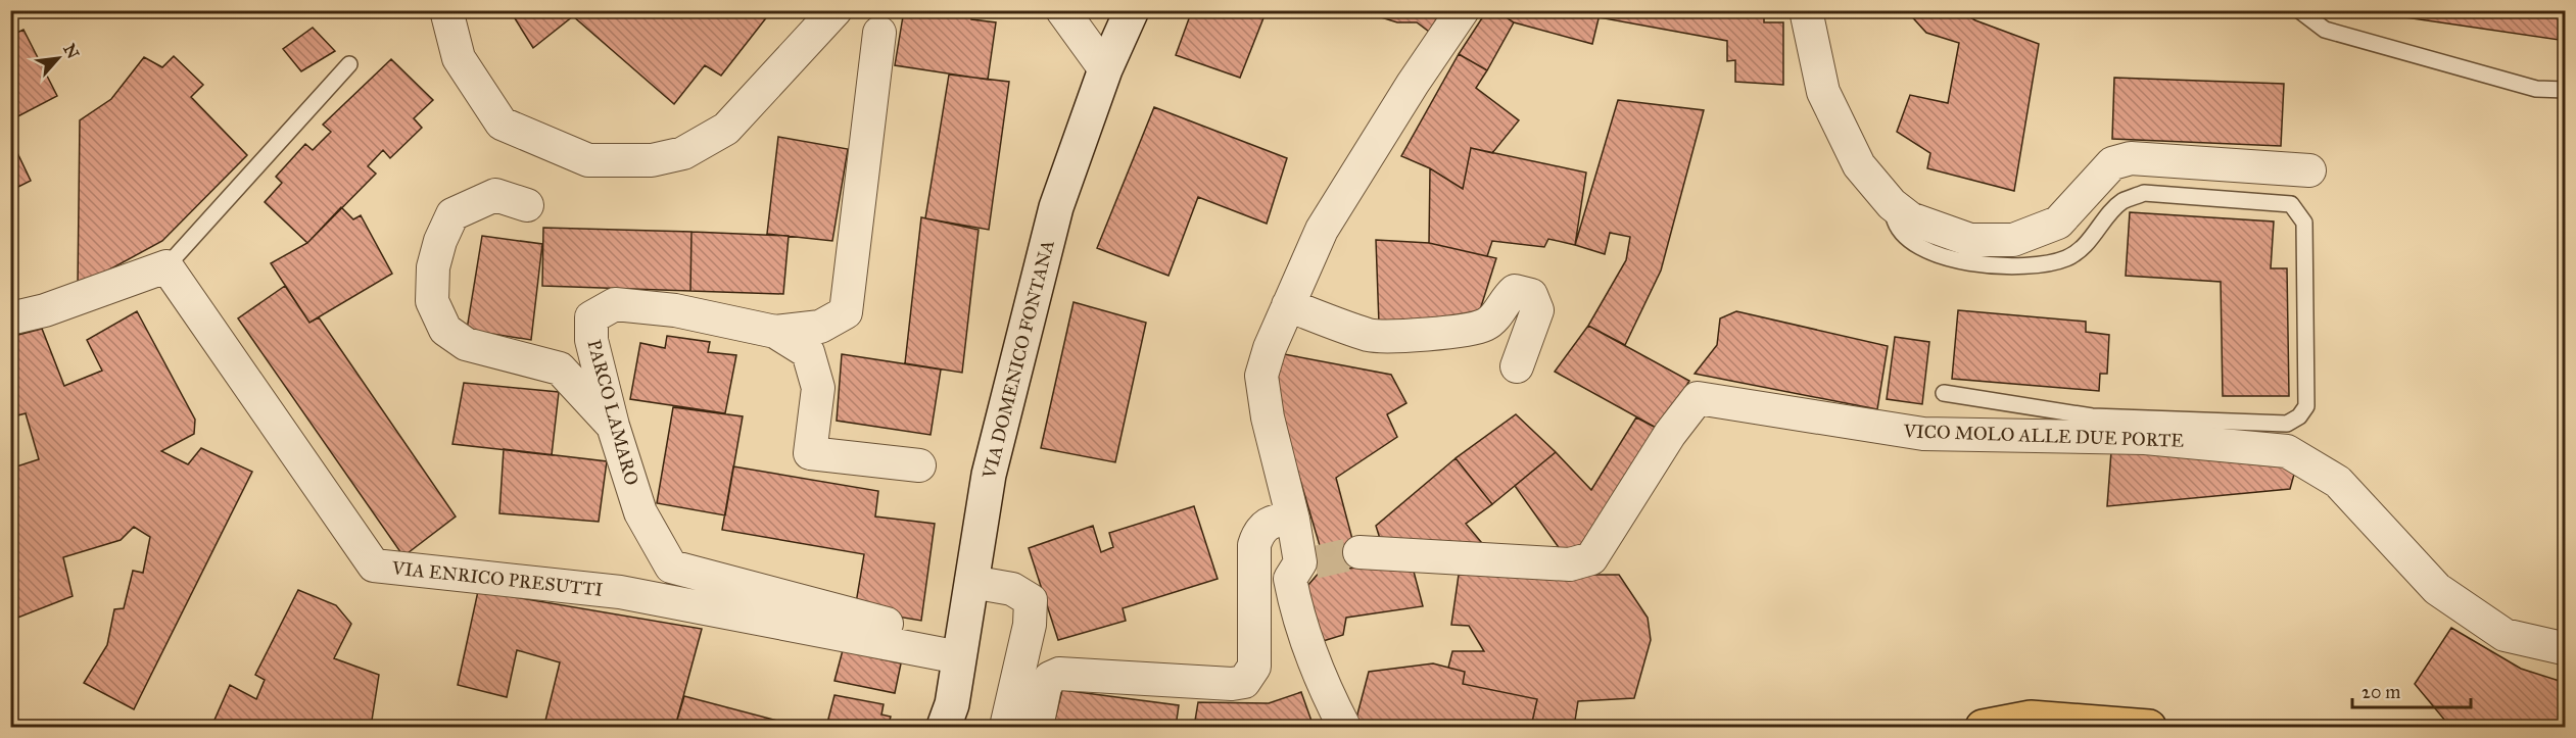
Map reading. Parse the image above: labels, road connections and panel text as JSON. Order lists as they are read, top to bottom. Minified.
{"streets":{"main road":["VIA DOMENICO FONTANA"],"street":["PARCO LAMARO","VICO MOLO ALLE DUE PORTE","VIA ENRICO PRESUTTI"]},"crossings":[["VIA DOMENICO FONTANA","PARCO LAMARO"],["VIA DOMENICO FONTANA","VIA ENRICO PRESUTTI"],["PARCO LAMARO","VIA ENRICO PRESUTTI"]],"scale_bar":"20 m","north":"top right"}
